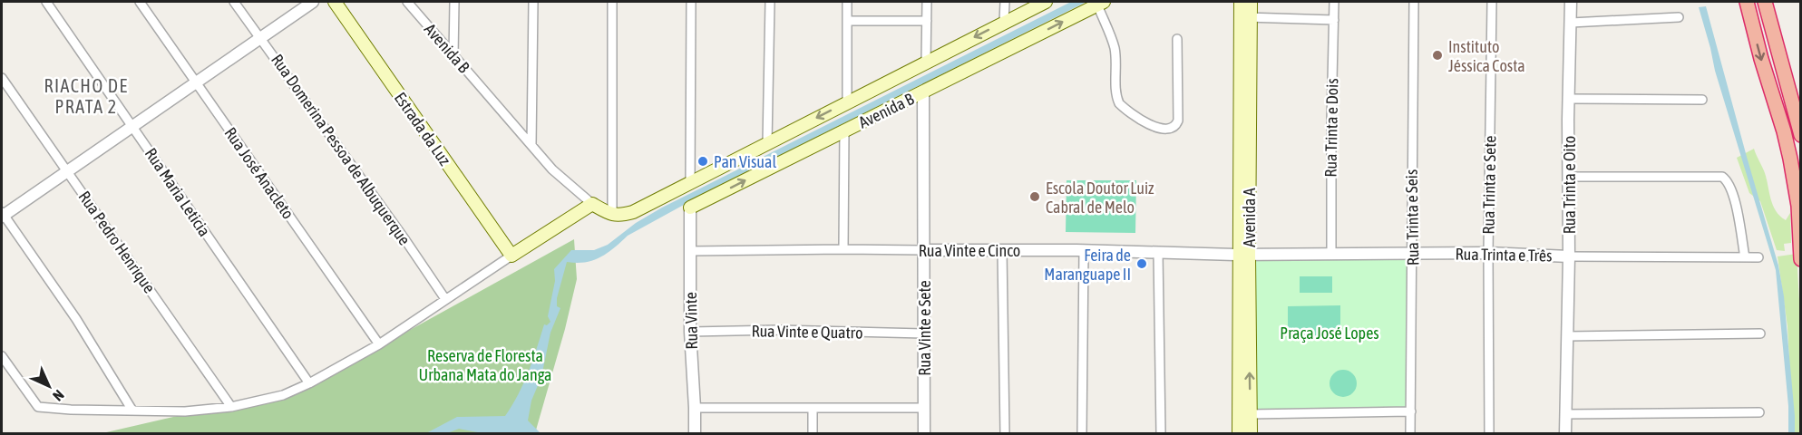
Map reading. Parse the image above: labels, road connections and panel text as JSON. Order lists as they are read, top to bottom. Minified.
{"streets":{"main road":["Avenida B","Estrada da Luz","Avenida A"],"street":["Rua Trinta e Dois","Rua Domerina Pessoa de Albuquerque","Rua José Anacleto","Rua Trinta e Sete","Rua Trinta e Oito","Rua Maria Leticia","Rua Trinta e Seis","Rua Pedro Henrique","Rua Vinte e Cinco","Rua Trinta e Três","Rua Vinte","Rua Vinte e Sete","Rua Vinte e Quatro"]},"crossings":[["Avenida B","Rua Vinte"],["Avenida B","Rua Vinte e Sete"],["Rua Trinta e Dois","Rua Trinta e Três"],["Rua Trinta e Sete","Rua Trinta e Três"],["Rua Trinta e Oito","Rua Trinta e Três"],["Avenida A","Rua Vinte e Cinco"],["Avenida A","Rua Trinta e Três"],["Rua Trinta e Seis","Rua Trinta e Três"],["Rua Vinte e Cinco","Rua Trinta e Três"],["Rua Vinte e Cinco","Rua Vinte"],["Rua Vinte e Cinco","Rua Vinte e Sete"],["Rua Vinte","Rua Vinte e Quatro"],["Rua Vinte e Sete","Rua Vinte e Quatro"]],"districts":["RIACHO DE PRATA 2"],"parks":["Praça José Lopes","Reserva de Floresta Urbana Mata do Janga"],"places":["Instituto Jéssica Costa","Pan Visual","Escola Doutor Luiz Cabral de Melo","Feira de Maranguape II"],"north":"bottom right"}
